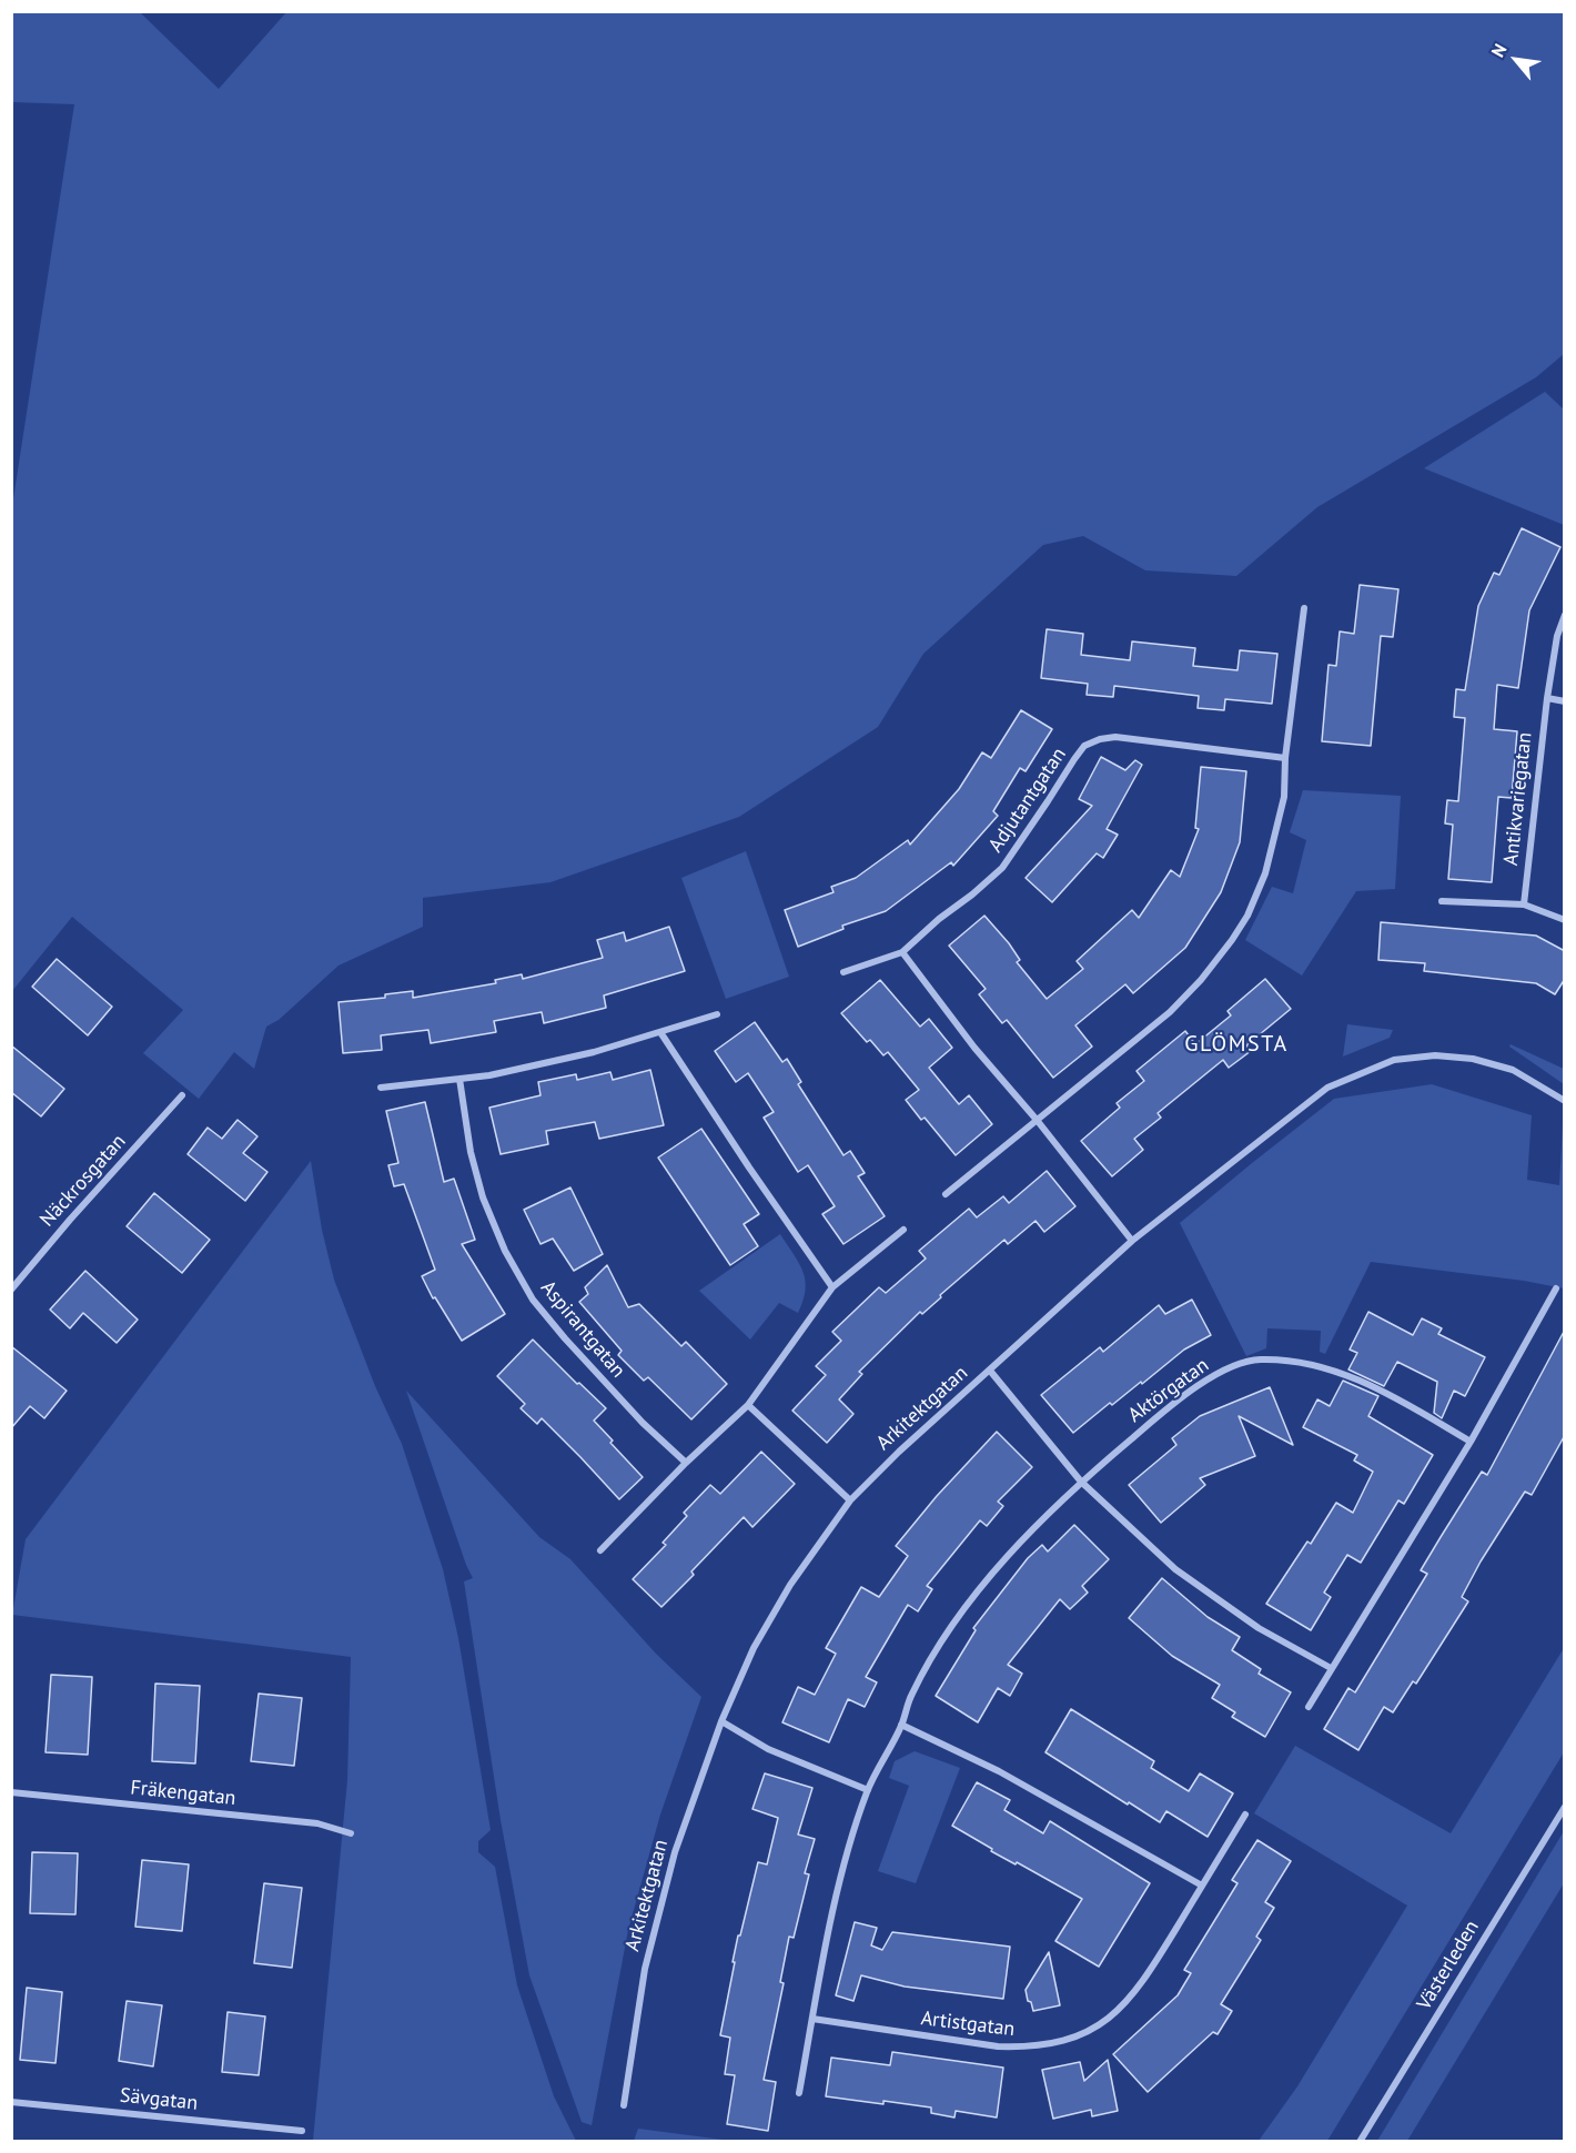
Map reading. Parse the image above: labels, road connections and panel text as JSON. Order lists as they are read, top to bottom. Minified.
{"streets":{"street":["Antikvariegatan","Adjutantgatan","Näckrosgatan","Aspirantgatan","Aktörgatan","Arkitektgatan","Fräkengatan","Västerleden","Artistgatan","Sävgatan"]},"districts":["GLÖMSTA"],"north":"top left"}
